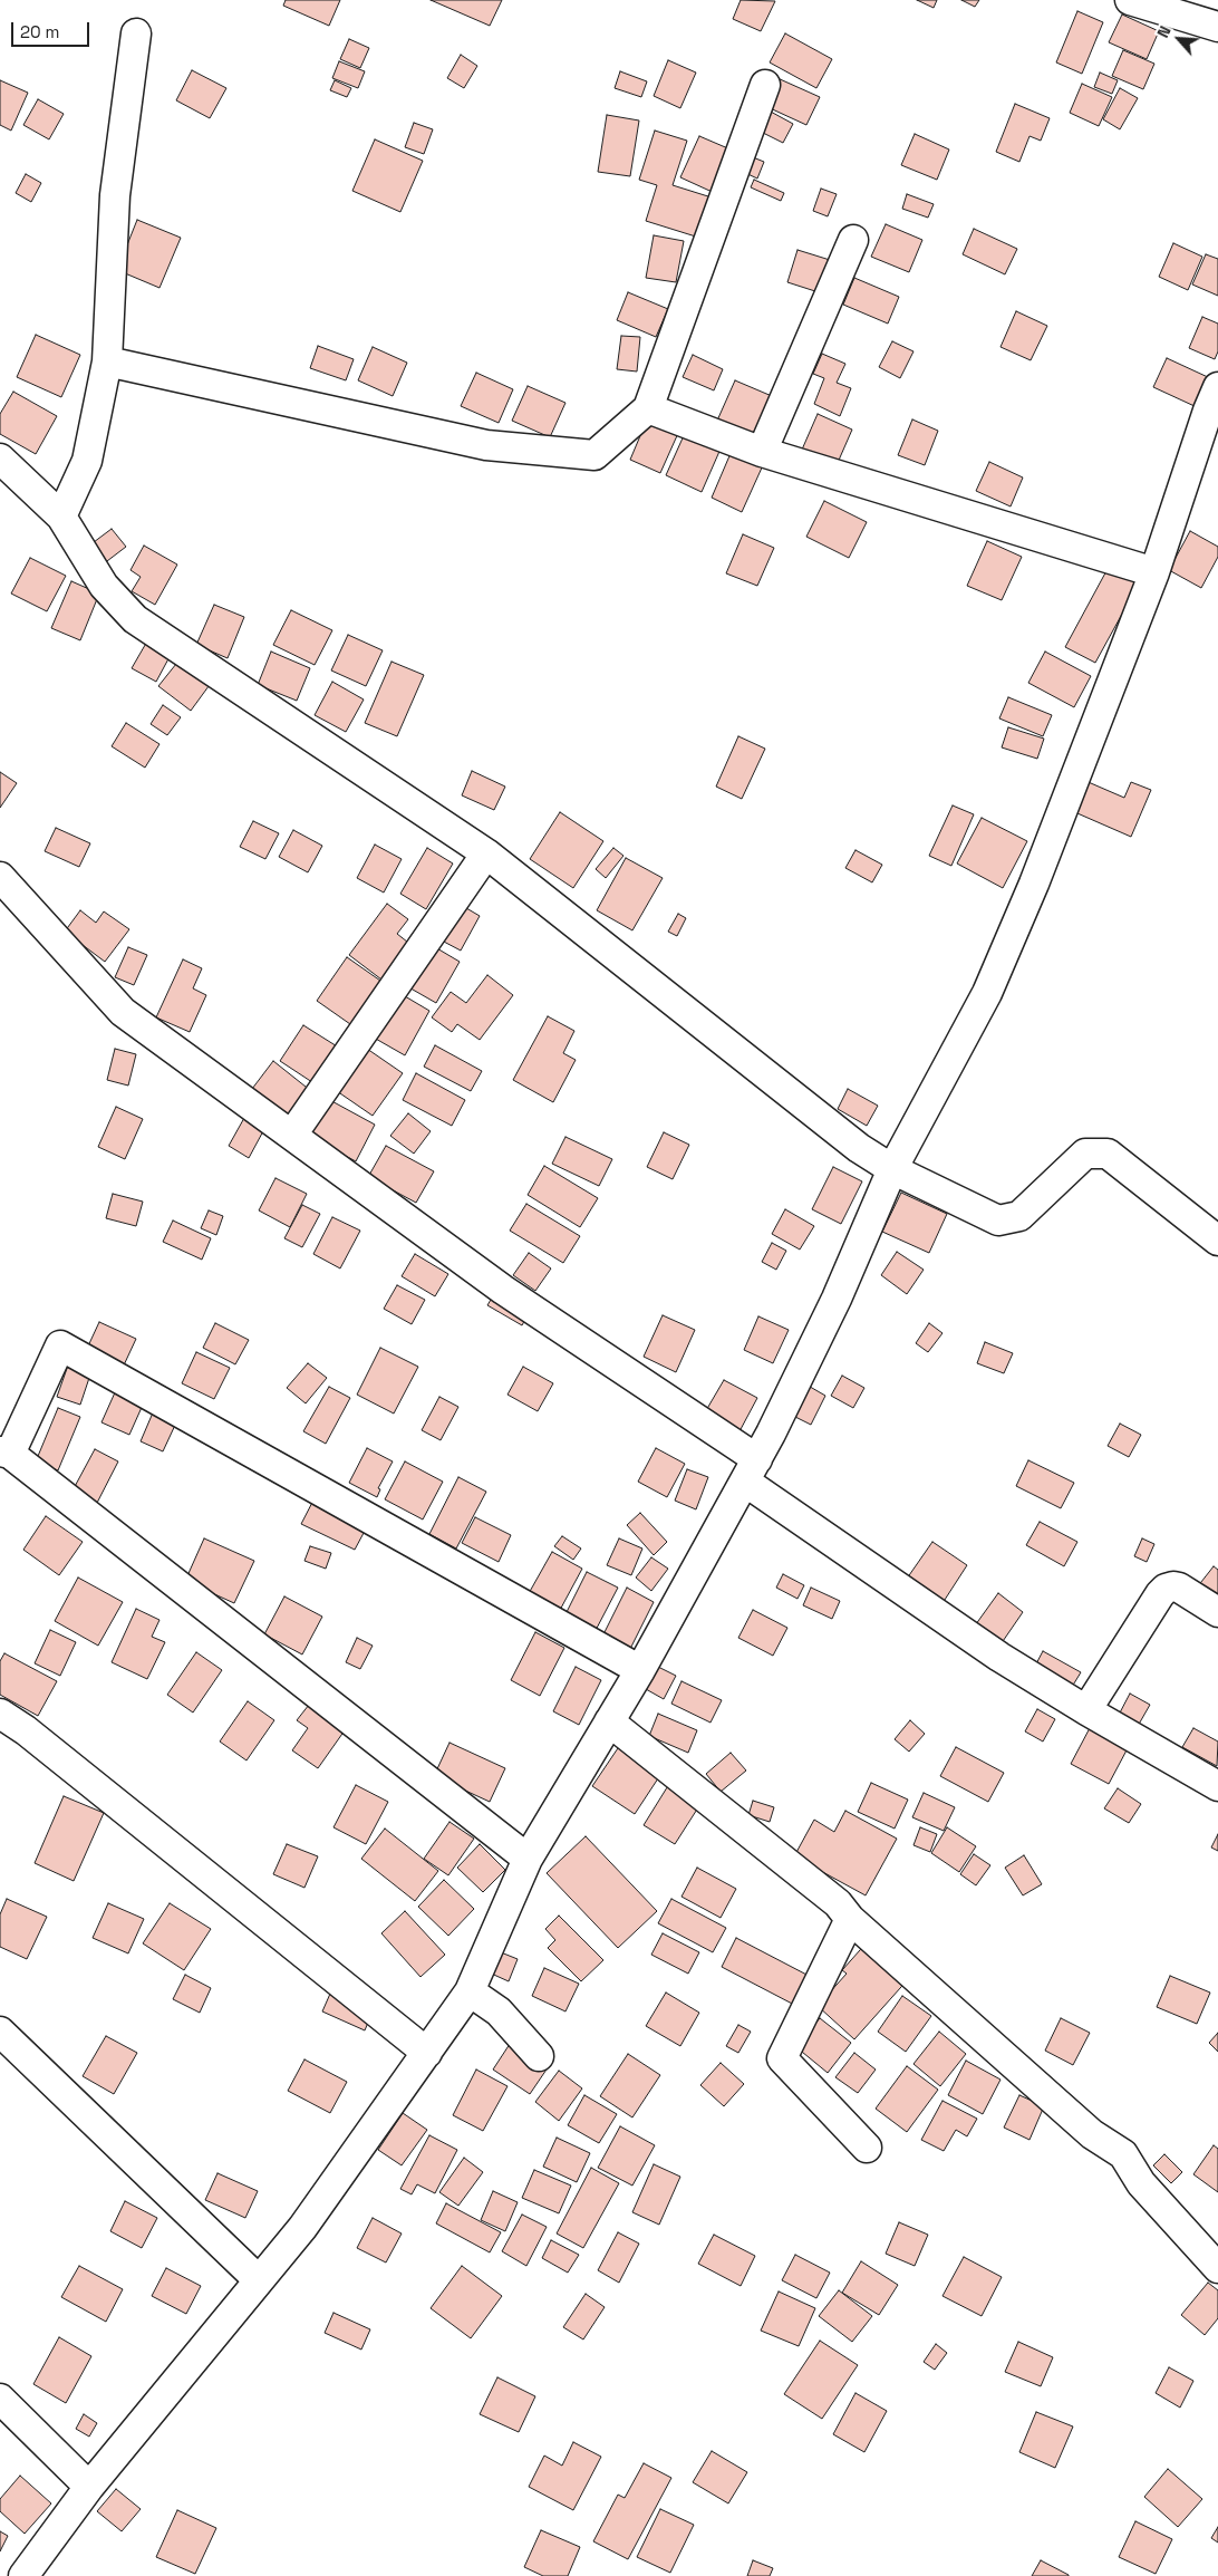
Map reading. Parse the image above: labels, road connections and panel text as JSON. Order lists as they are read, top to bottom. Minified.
{"scale_bar":"20 m","north":"top left"}
